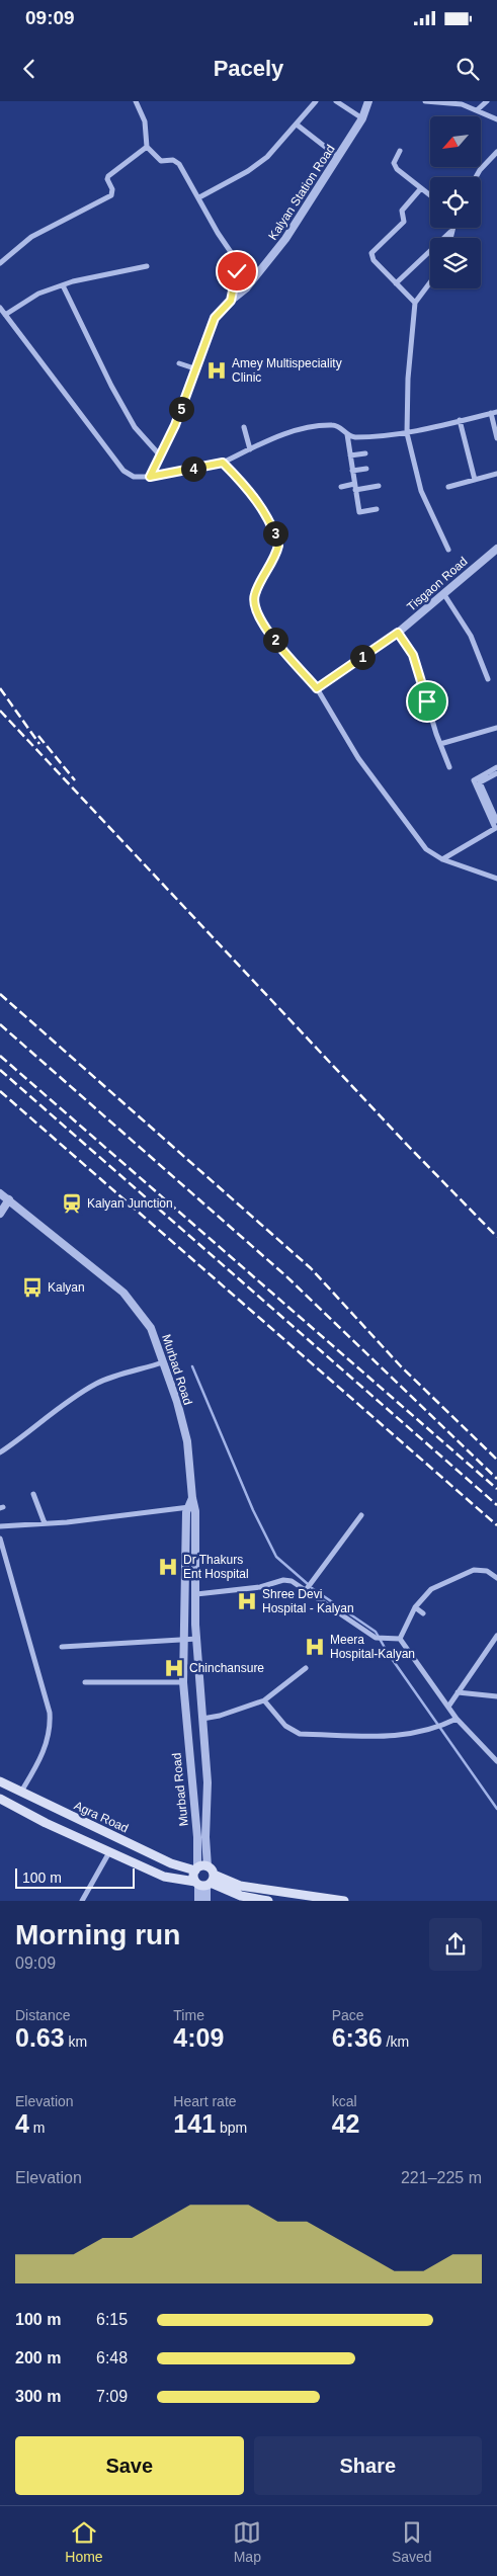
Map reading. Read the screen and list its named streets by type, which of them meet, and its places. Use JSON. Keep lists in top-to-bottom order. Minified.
{"streets":{"main road":["Agra Road"],"street":["Kalyan Station Road","Tisgaon Road","Murbad Road"]},"crossings":[["Murbad Road","Agra Road"]],"places":{"hospital":["Amey Multispeciality Clinic","Dr Thakurs Ent Hospital","Shree Devi Hospital - Kalyan","Meera Hospital-Kalyan","Chinchansure"],"station":["Kalyan Junction"],"bus stop":["Kalyan"]},"scale_bar":"100 m","north":"bottom left","page":{"status":"09:09","header":"Pacely","pins":["5","4","3","2","1"],"scale":"100 m","heading":["Morning run","09:09"],"stats":[["Distance","0.63 km"],["Time","4:09"],["Pace","6:36 /km"],["Elevation","4 m"],["Heart rate","141 bpm"],["kcal","42"]],"chart":["Elevation","221–225 m"],"list":[{"name":"100 m","note":"6:15"},{"name":"200 m","note":"6:48"},{"name":"300 m","note":"7:09"}],"buttons":["Save","Share"],"tabs":["Home","Map","Saved"]}}
